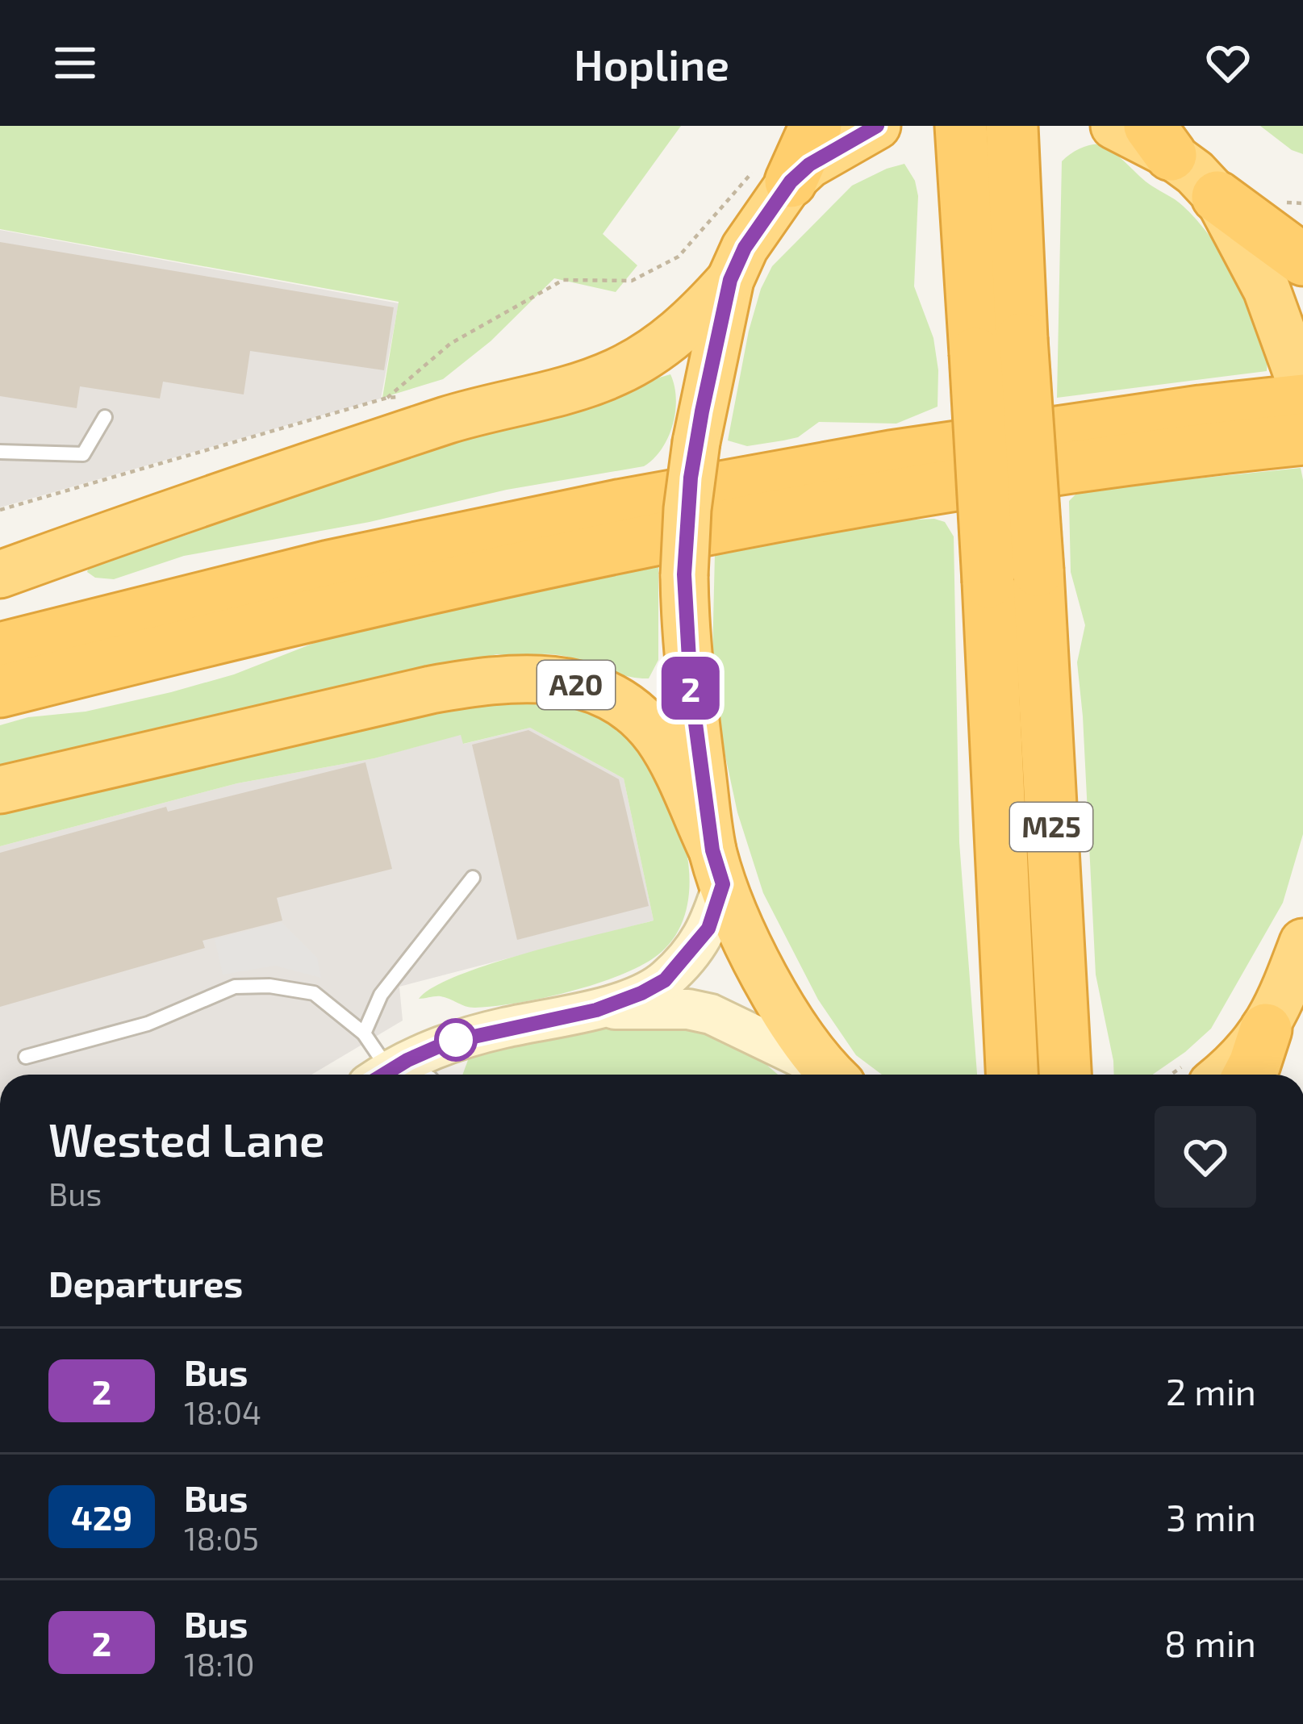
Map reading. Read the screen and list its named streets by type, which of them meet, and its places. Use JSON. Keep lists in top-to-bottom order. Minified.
{"streets":{"highway":["A20","M25"]},"lines":["bus line 2"],"page":{"header":"Hopline","on_map":"2","heading":[["Wested Lane","Bus"],"Departures"],"list":[{"mark":"2","name":"Bus","note":"18:04","value":"2 min"},{"mark":"429","name":"Bus","note":"18:05","value":"3 min"},{"mark":"2","name":"Bus","note":"18:10","value":"8 min"}]}}
